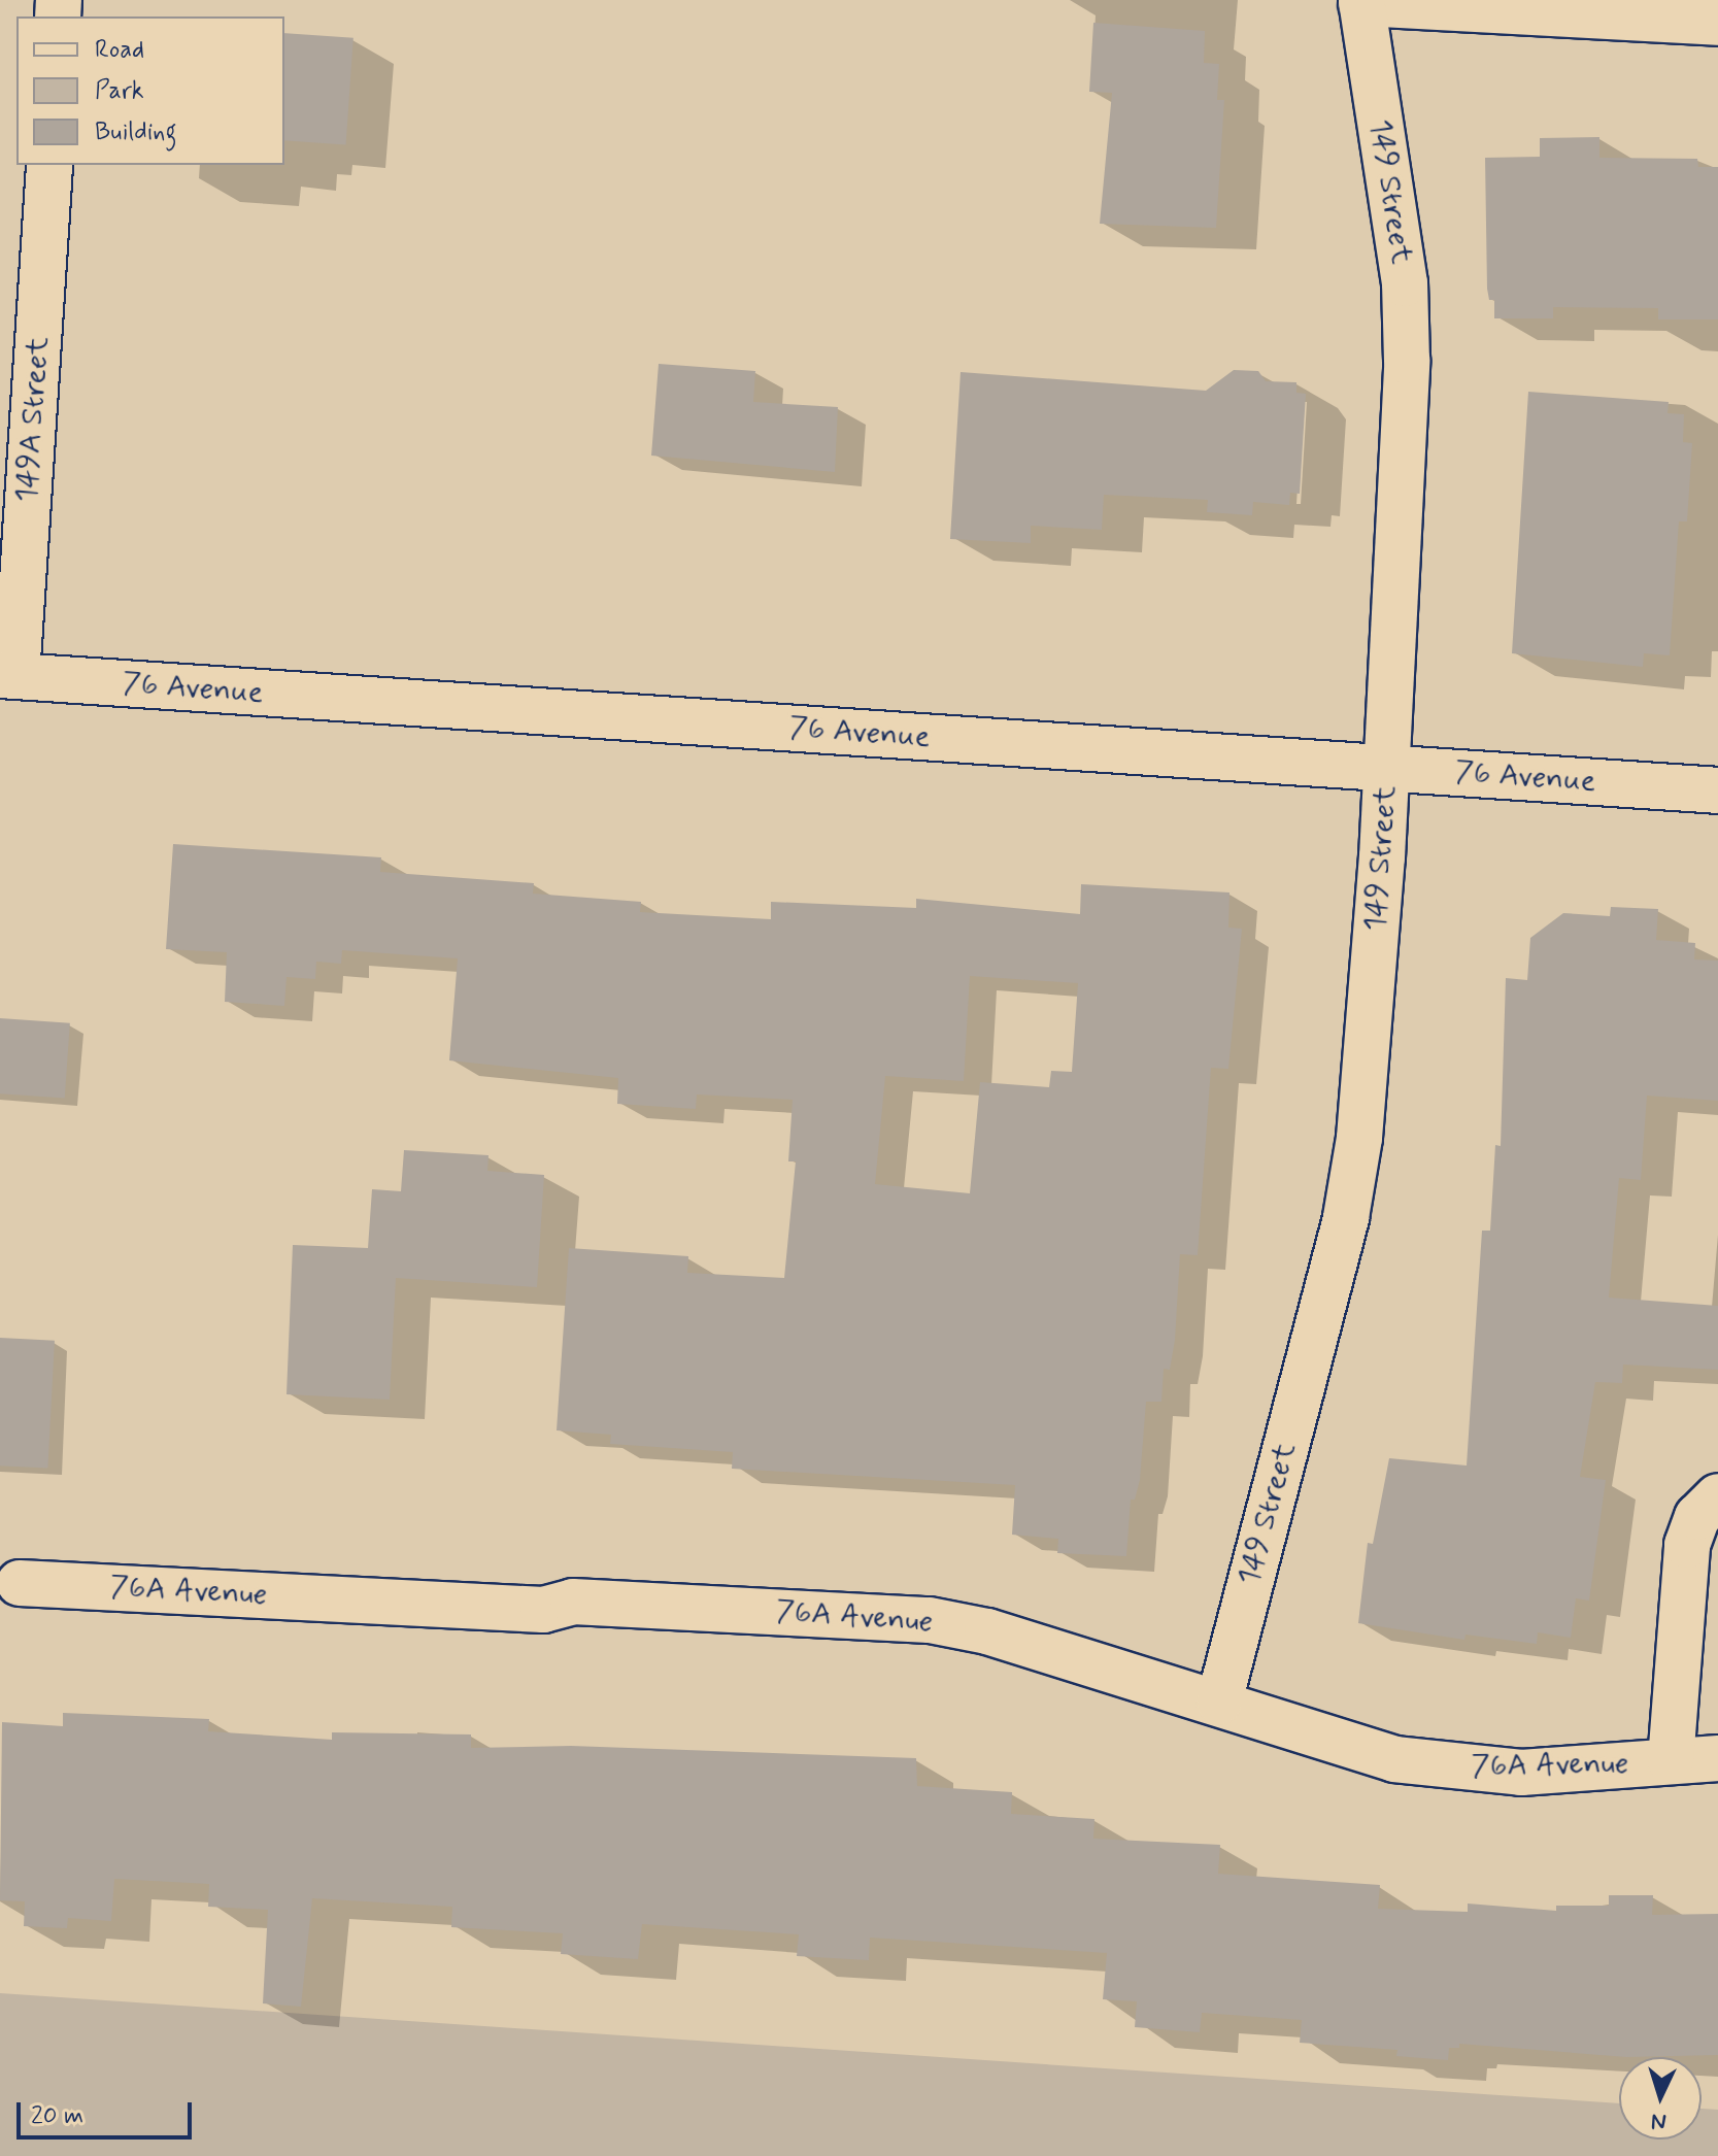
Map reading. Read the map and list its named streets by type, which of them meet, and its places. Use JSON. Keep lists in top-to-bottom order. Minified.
{"streets":{"street":["149 Street","149A Street","76 Avenue","76A Avenue"]},"crossings":[["149 Street","76 Avenue"],["149 Street","76A Avenue"],["149A Street","76 Avenue"]],"legend":["Road","Park","Building"],"scale_bar":"20 m","north":"bottom"}
